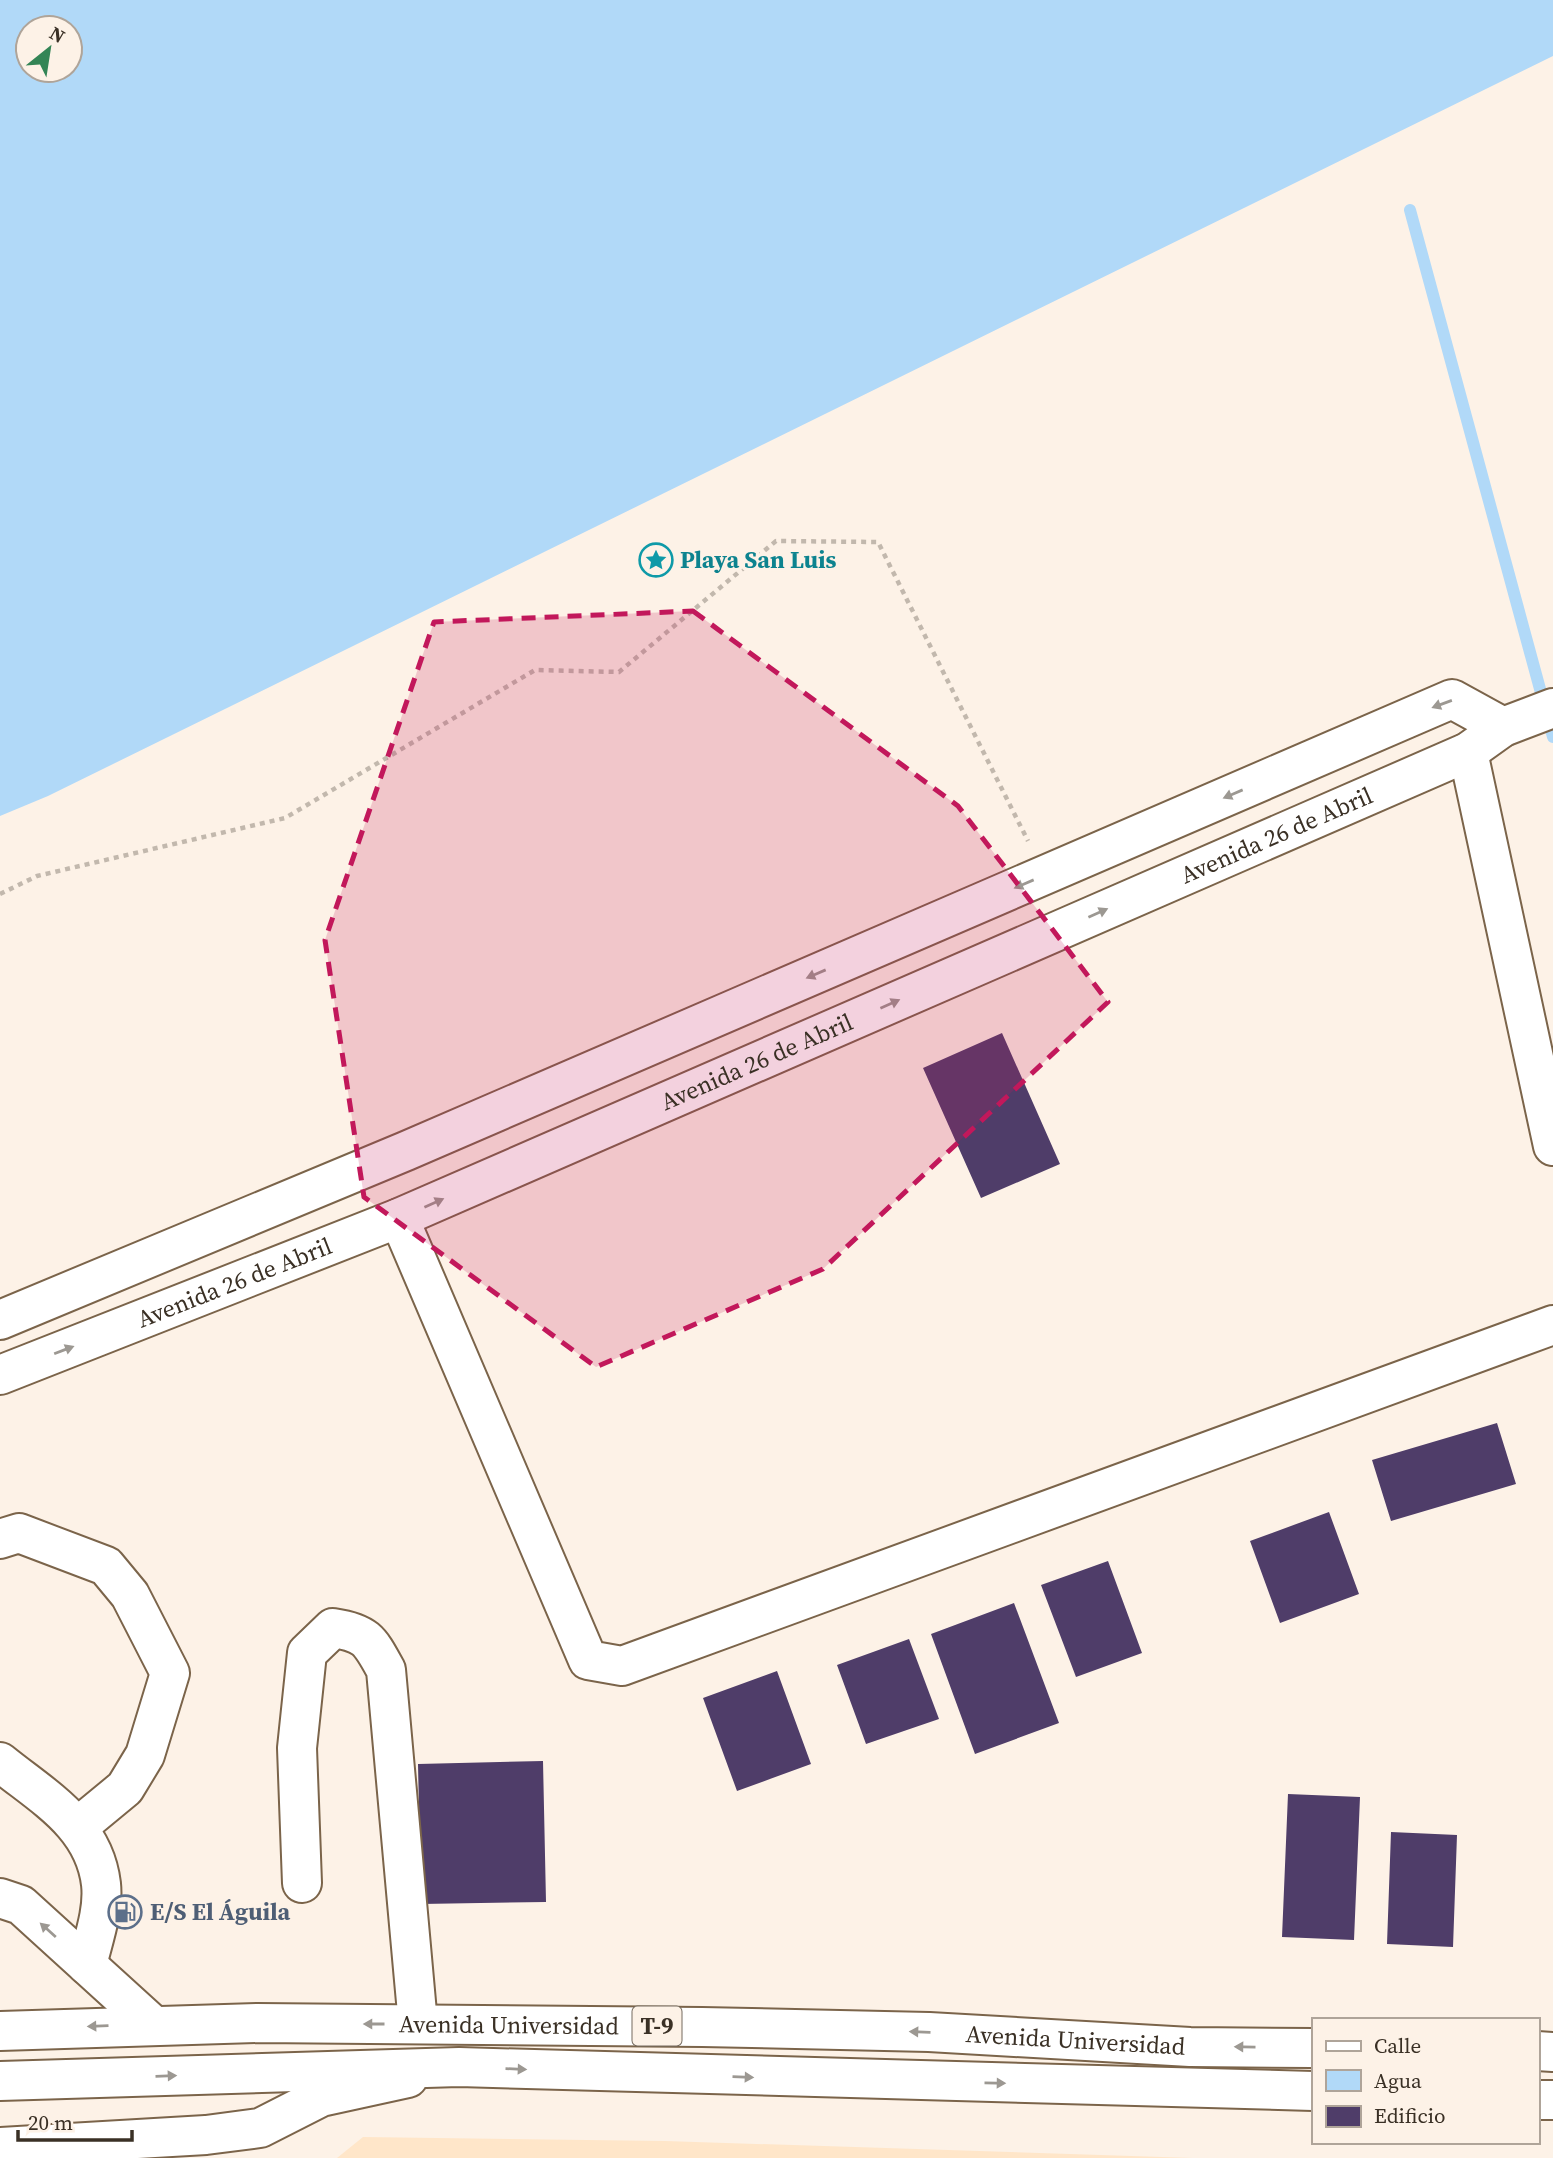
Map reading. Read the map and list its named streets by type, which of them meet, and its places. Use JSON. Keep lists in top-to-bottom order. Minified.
{"streets":{"street":["Avenida 26 de Abril","Avenida Universidad","T-9"]},"places":{"place":["Playa San Luis"],"fuel station":["E/S El Águila"]},"legend":["Calle","Agua","Edificio"],"scale_bar":"20 m","north":"top right"}
